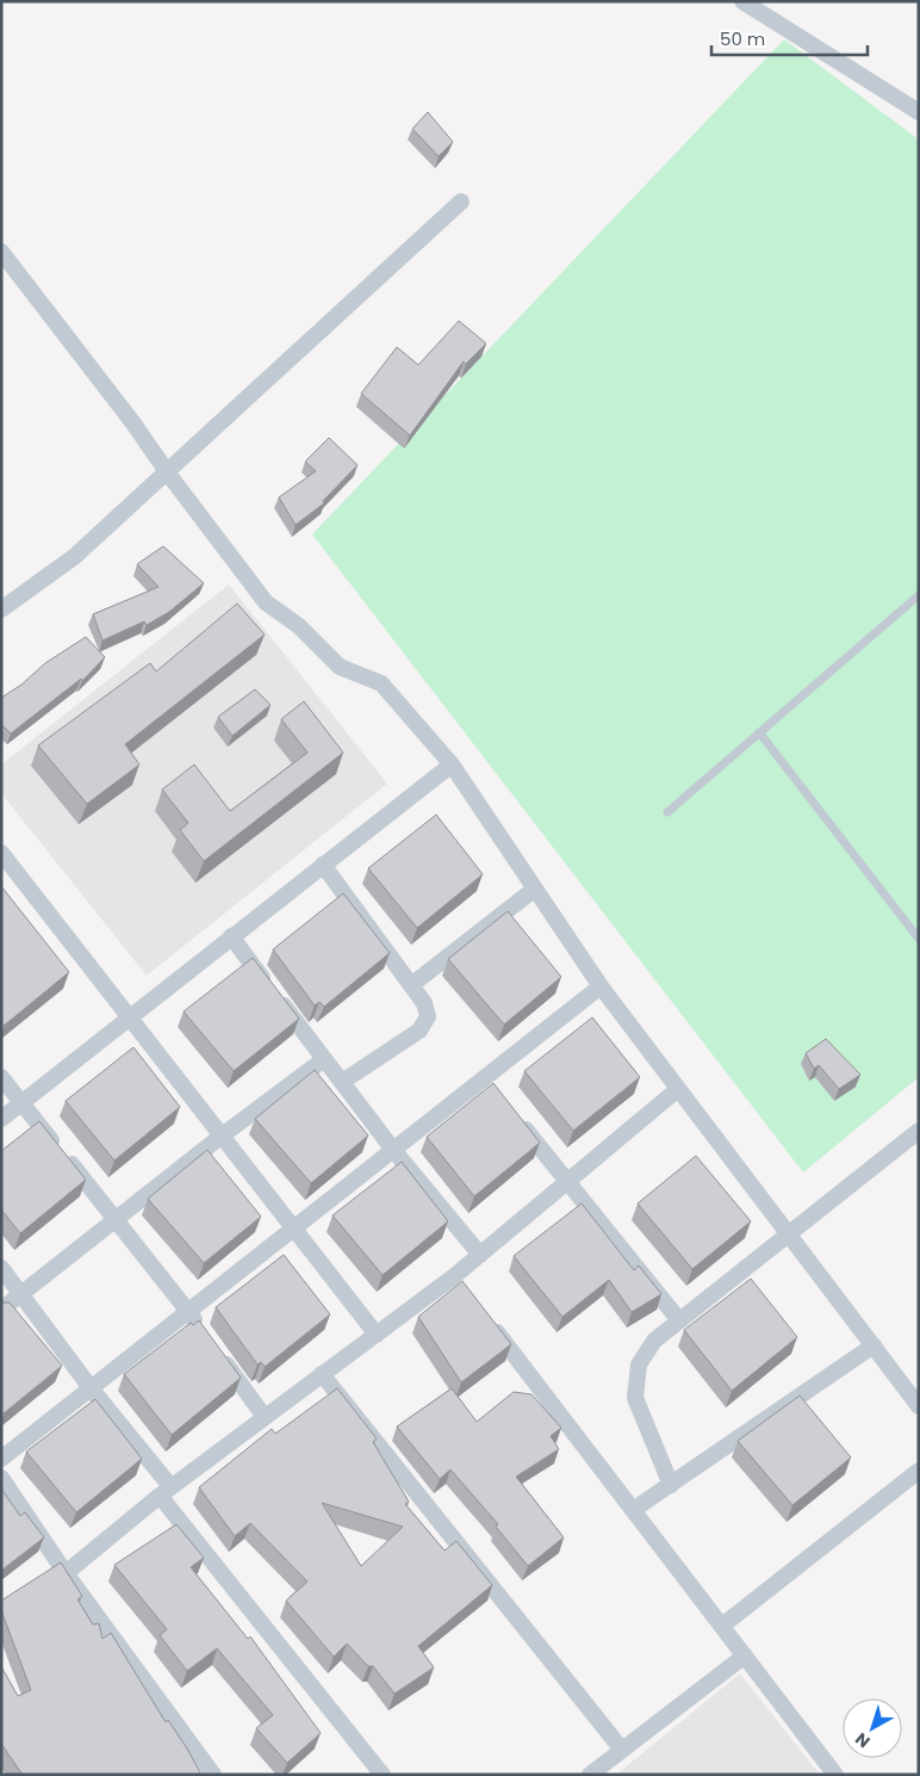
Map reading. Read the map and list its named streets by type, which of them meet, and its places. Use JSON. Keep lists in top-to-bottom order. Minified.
{"scale_bar":"50 m","north":"bottom left"}
